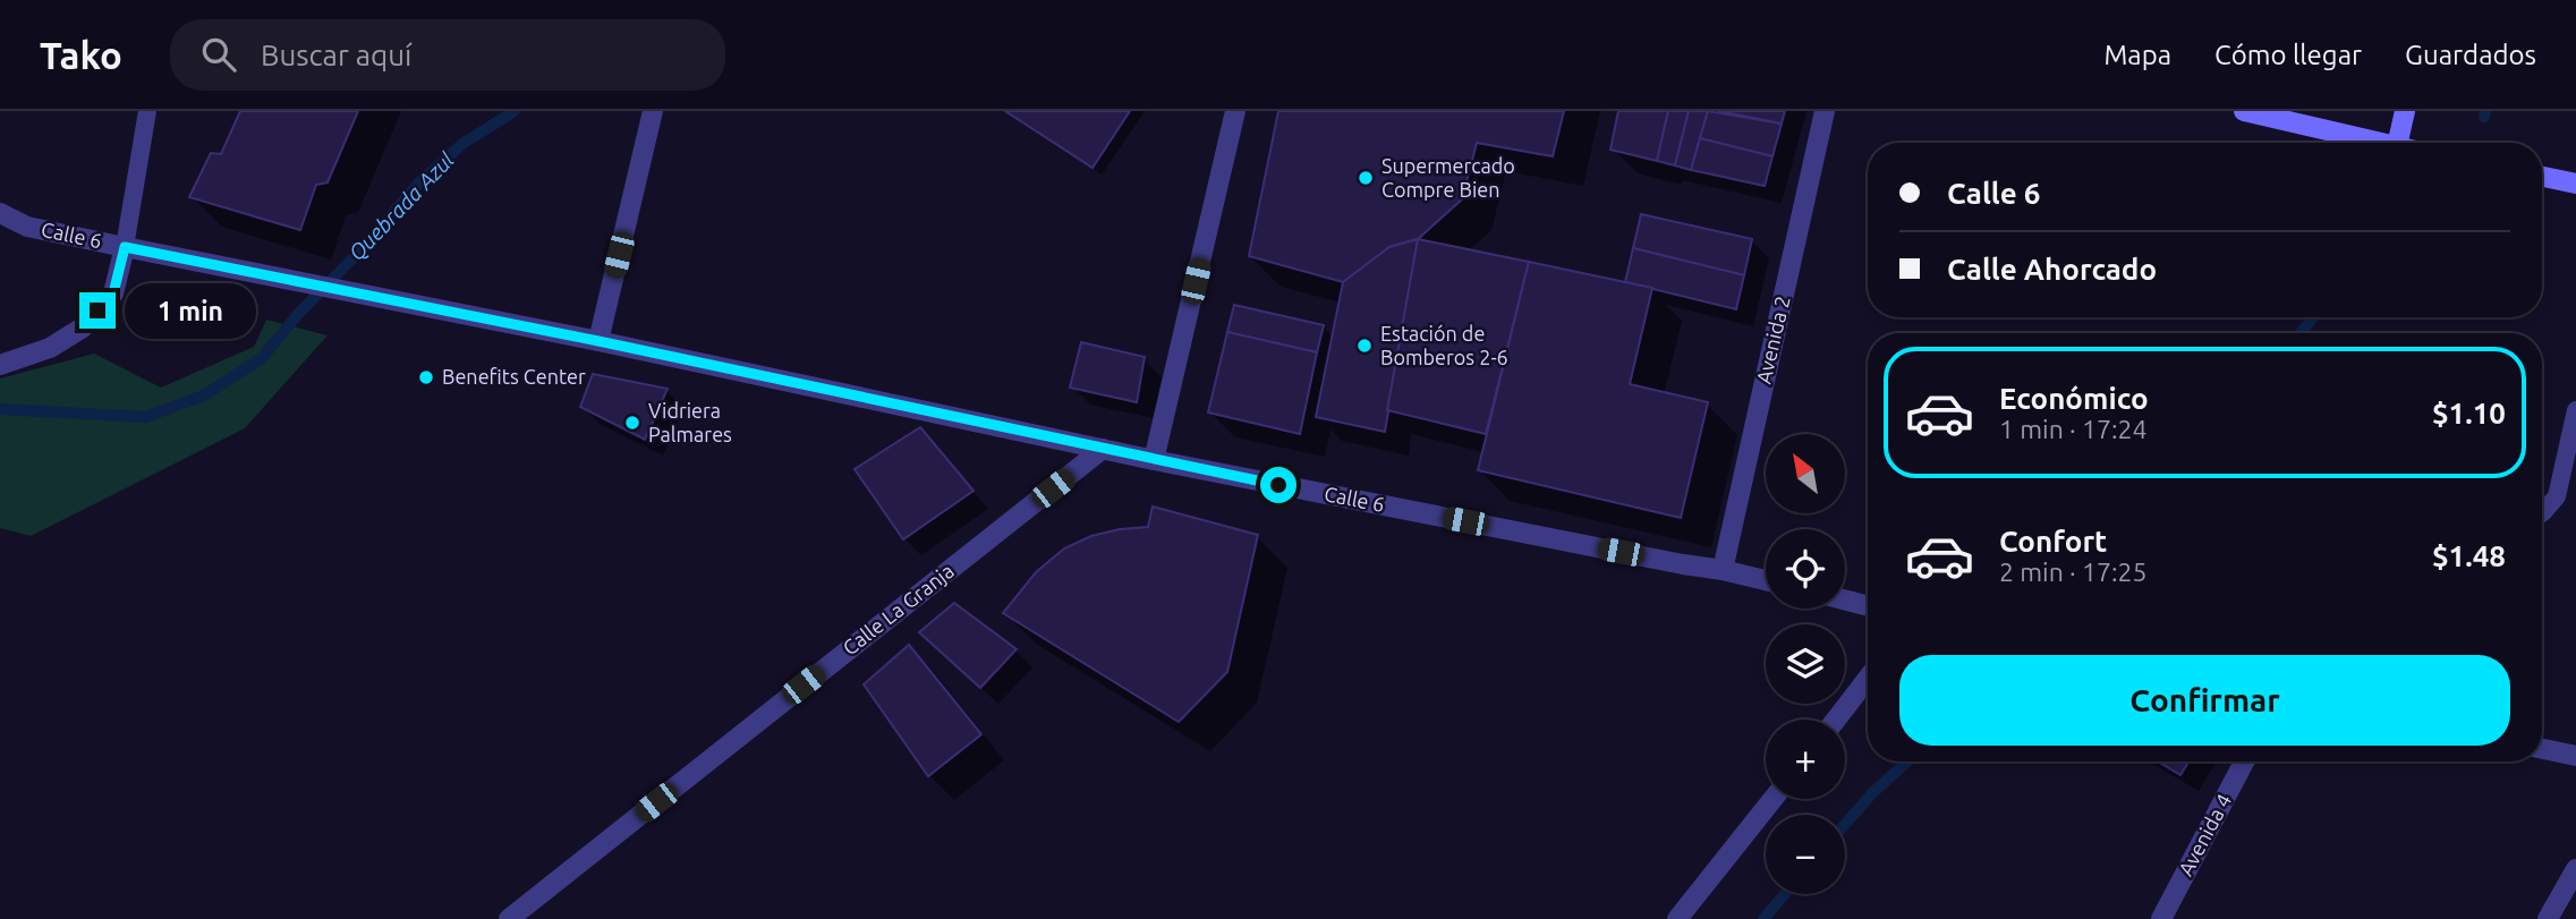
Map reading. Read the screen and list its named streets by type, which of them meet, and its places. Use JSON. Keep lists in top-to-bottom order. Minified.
{"streets":{"street":["Calle 6","Avenida 2","Calle La Granja","Avenida 4"]},"crossings":[["Calle 6","Avenida 2"],["Calle 6","Calle La Granja"]],"water":["Quebrada Azul"],"places":["Supermercado Compre Bien","Estación de Bomberos 2-6","Benefits Center","Vidriera Palmares"],"north":"top left","page":{"header":"Tako","search":"Buscar aquí","nav":["Mapa","Cómo llegar","Guardados"],"banner":["Calle 6","Calle Ahorcado"],"bubble":"1 min","list":[{"name":"Económico","note":"1 min · 17:24","value":"$1.10"},{"name":"Confort","note":"2 min · 17:25","value":"$1.48"}],"map_buttons":["+","−"],"buttons":"Confirmar"}}
